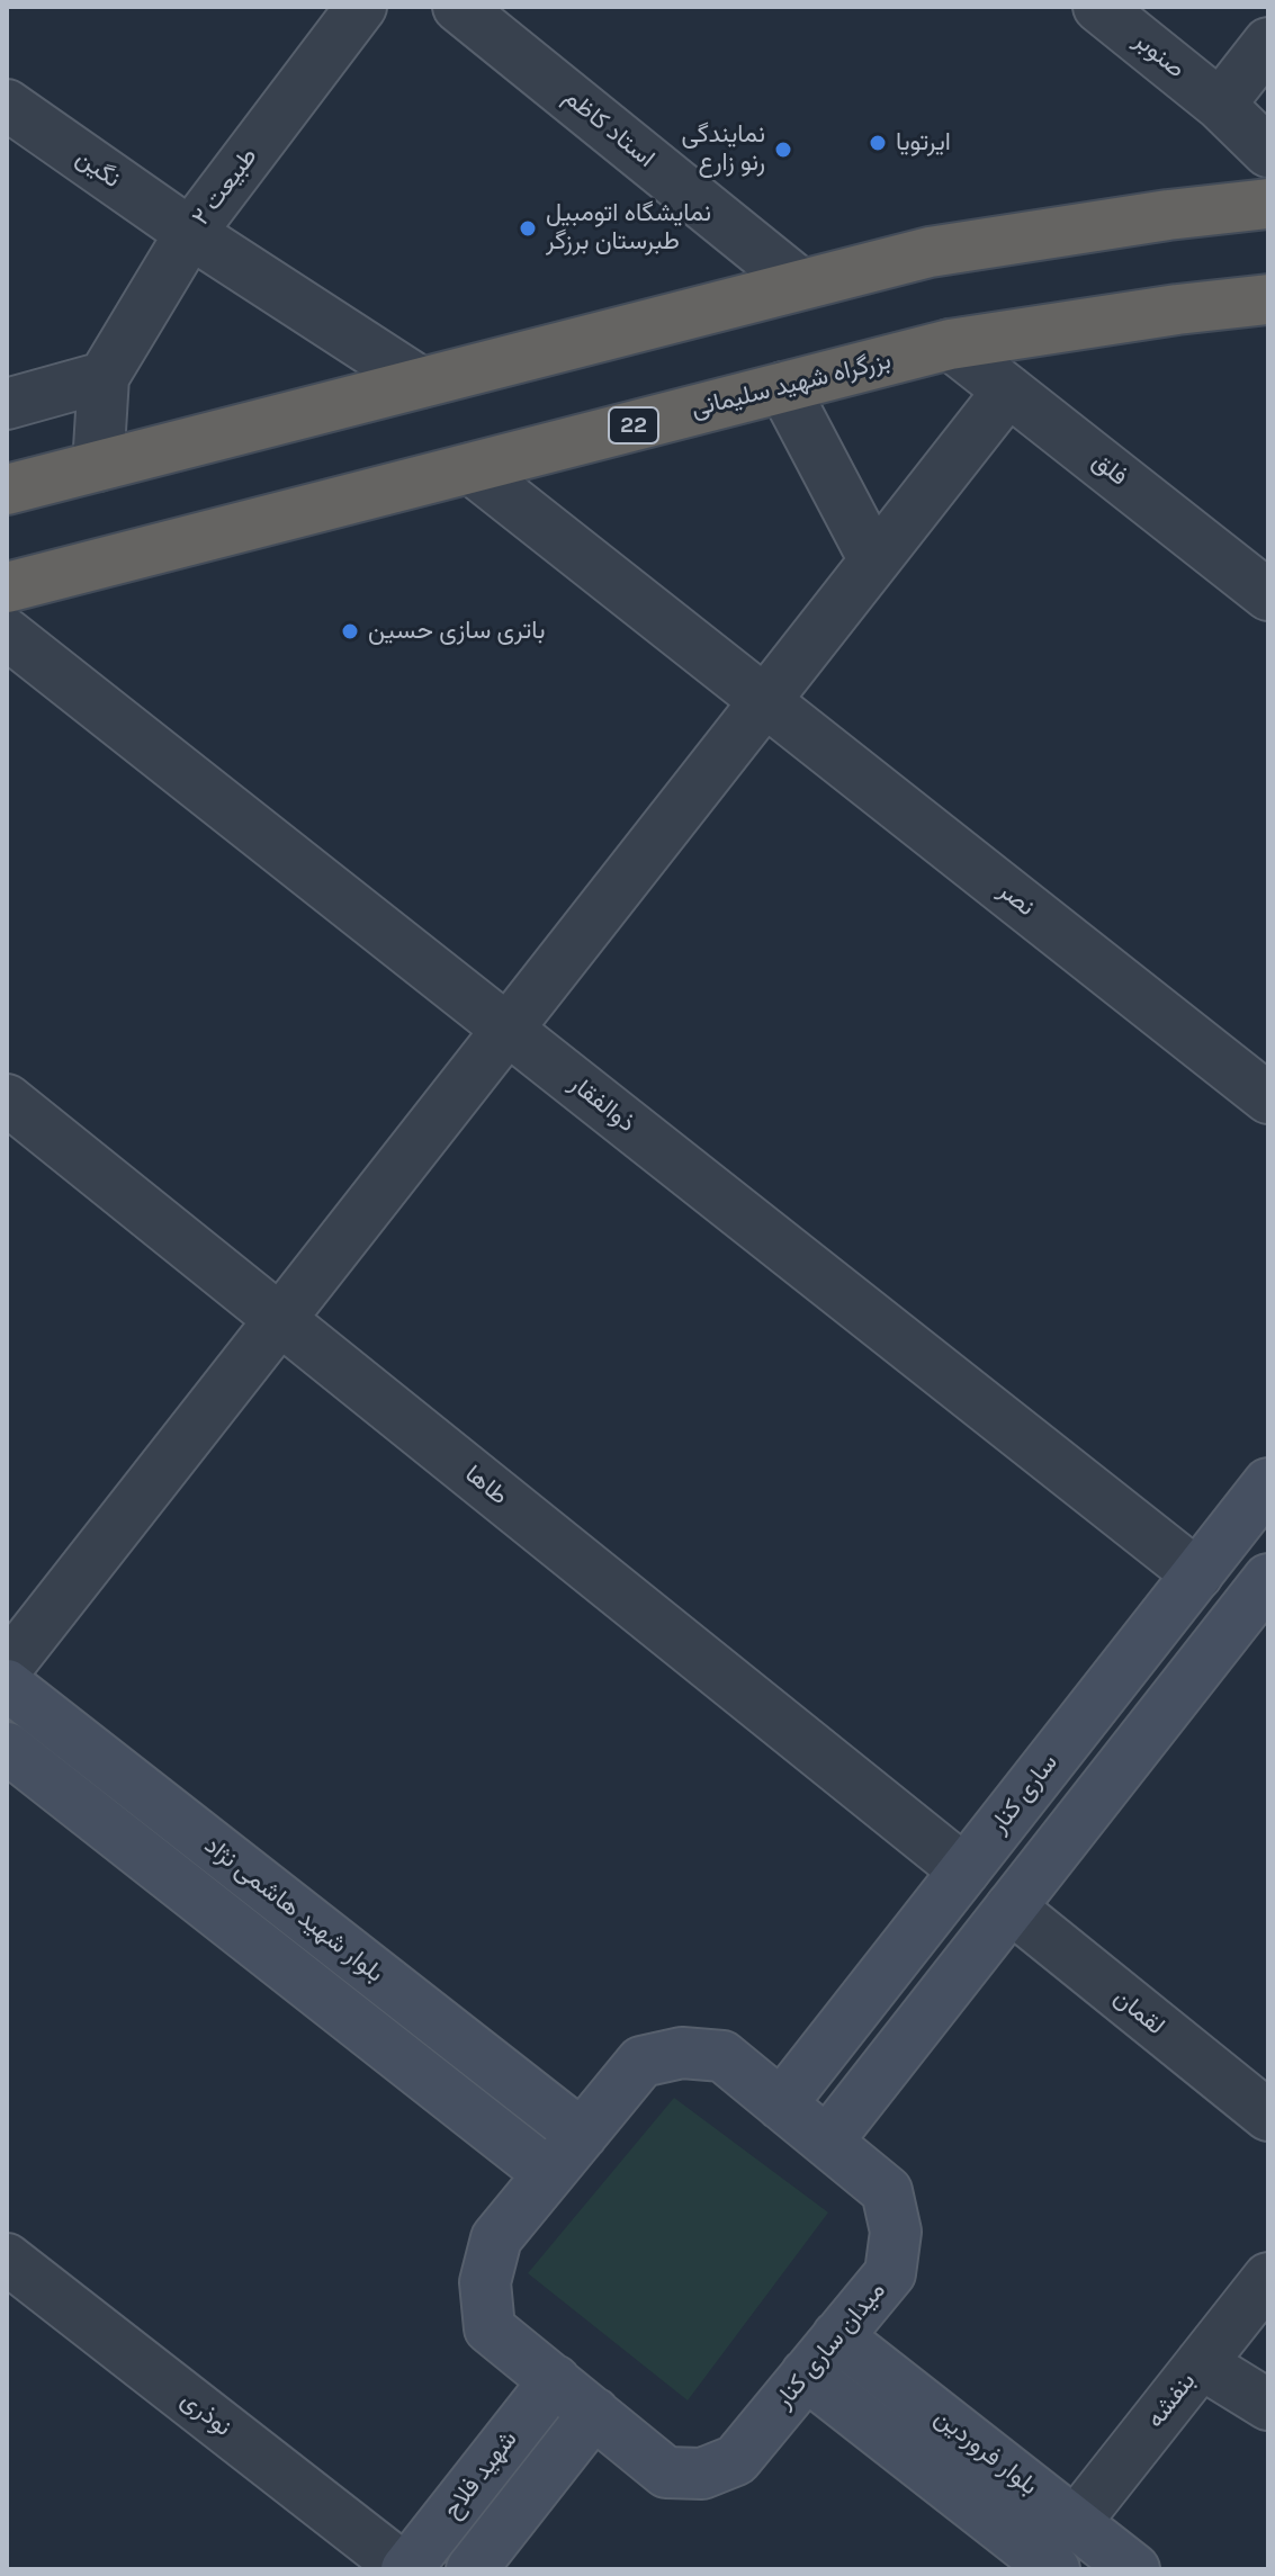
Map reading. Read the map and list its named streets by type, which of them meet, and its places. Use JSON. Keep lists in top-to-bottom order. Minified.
{"streets":{"highway":["بزرگراه شهید سلیمانی","22"],"main road":["ساری کنار","بلوار شهید هاشمی نژاد","میدان ساری کنار","بلوار فروردین","شهید فلاح"],"street":["صنوبر","استاد کاظم","نگین","طبیعت ۲","فلق","نصر","ذوالفقار","طاها","لقمان","بنفشه","نوذری"]},"crossings":[["نگین","طبیعت ۲"],["بزرگراه شهید سلیمانی","فلق"],["بزرگراه شهید سلیمانی","نصر"],["ذوالفقار","ساری کنار"],["طاها","ساری کنار"],["ساری کنار","میدان ساری کنار"],["بلوار شهید هاشمی نژاد","میدان ساری کنار"],["میدان ساری کنار","بلوار فروردین"],["میدان ساری کنار","شهید فلاح"],["بنفشه","بلوار فروردین"],["نوذری","شهید فلاح"]],"places":["ایرتویا","نمایندگی رنو زارع","نمایشگاه اتومبیل طبرستان برزگر","باتری سازی حسین"]}
